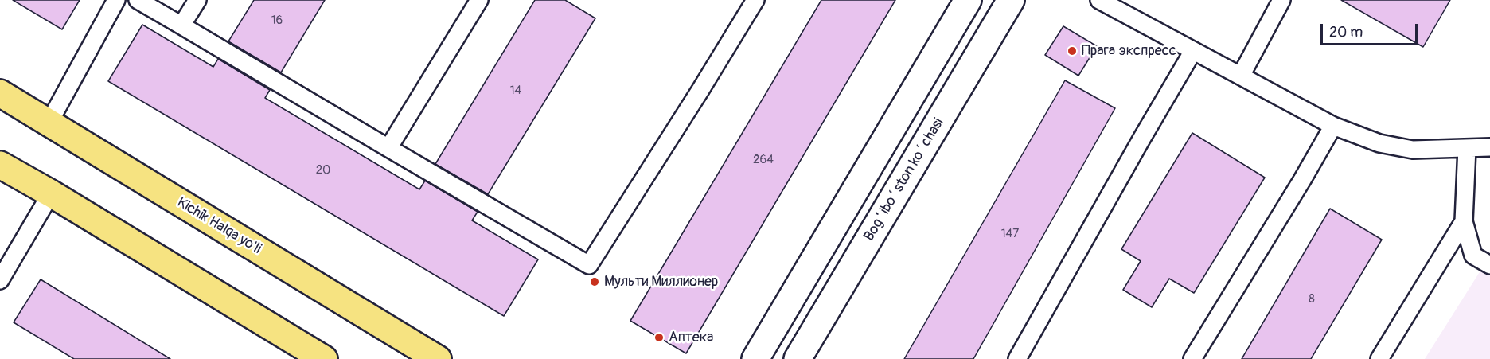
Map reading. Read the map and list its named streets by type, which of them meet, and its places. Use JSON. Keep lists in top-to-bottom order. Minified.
{"streets":{"highway":["Kichik Halqa yo'li"],"street":["Bogʻiboʻston koʻchasi"]},"places":["Прага экспресс","Мульти Миллионер","Аптека"],"house_numbers":["16","14","264","20","147","8"],"scale_bar":"20 m"}
